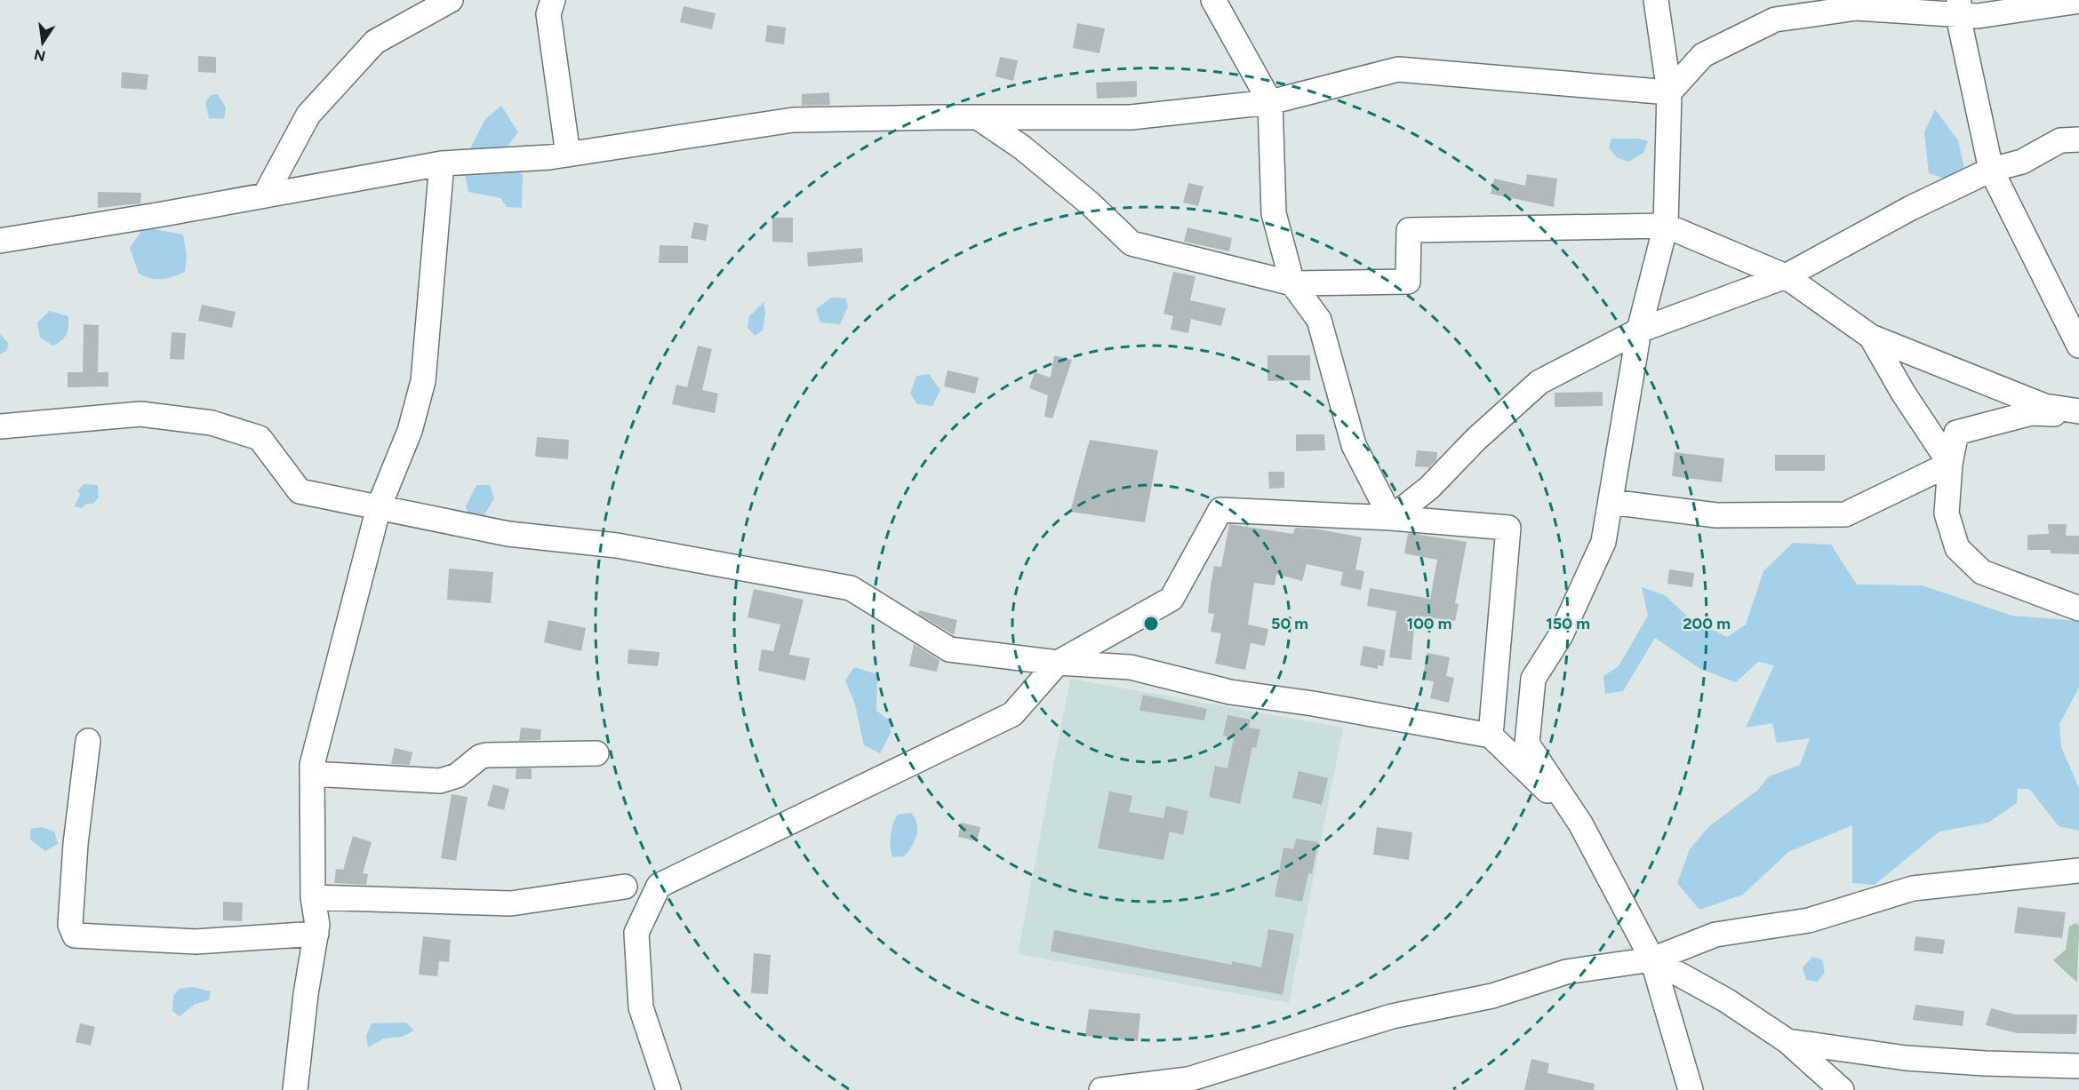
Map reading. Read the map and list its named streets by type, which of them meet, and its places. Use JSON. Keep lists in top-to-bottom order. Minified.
{"north":"bottom","rings":["50 m","100 m","150 m","200 m"]}
